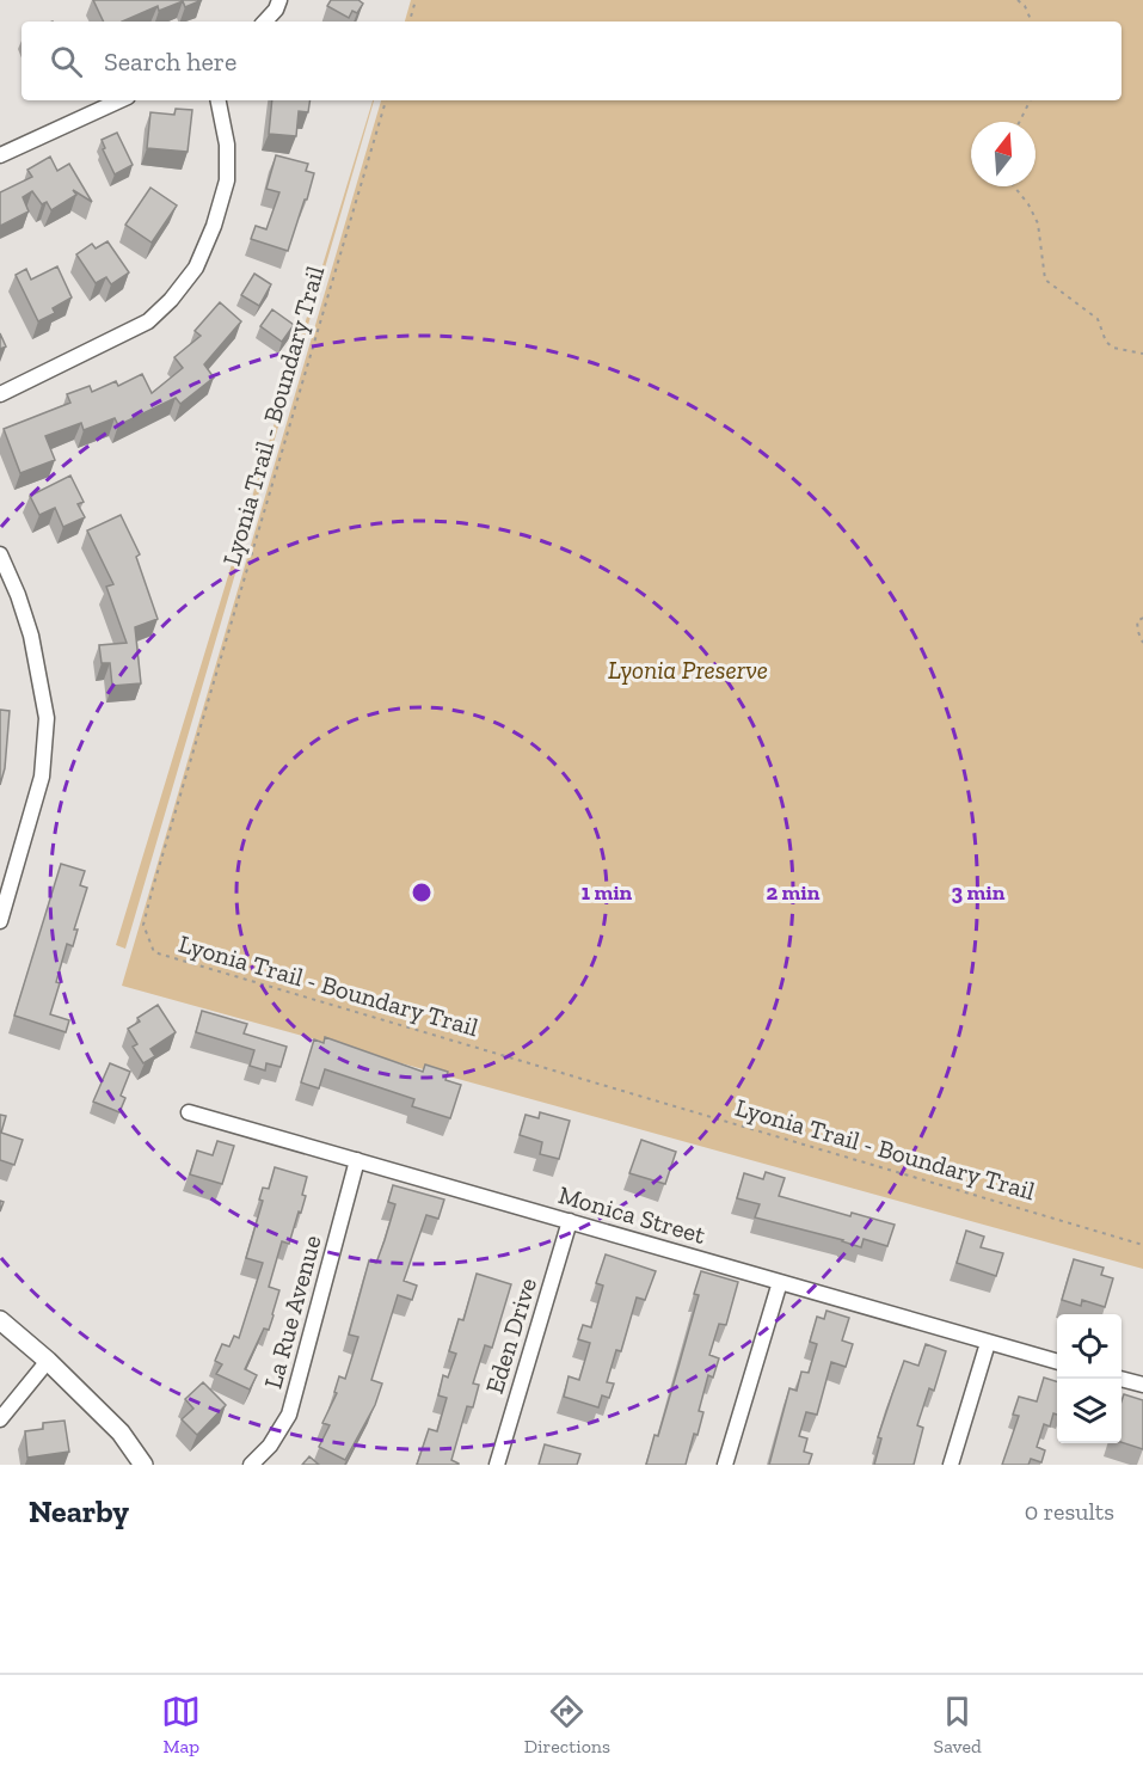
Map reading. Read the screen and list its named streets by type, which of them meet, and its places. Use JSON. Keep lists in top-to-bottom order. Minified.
{"streets":{"street":["Monica Street","La Rue Avenue","Eden Drive"],"path":["Lyonia Trail - Boundary Trail"]},"crossings":[["Monica Street","La Rue Avenue"],["Monica Street","Eden Drive"]],"parks":["Lyonia Preserve"],"north":"top","page":{"search":"Search here","heading":["Nearby","0 results"],"nav":["Map","Directions","Saved"]},"rings":["1 min","2 min","3 min"]}
